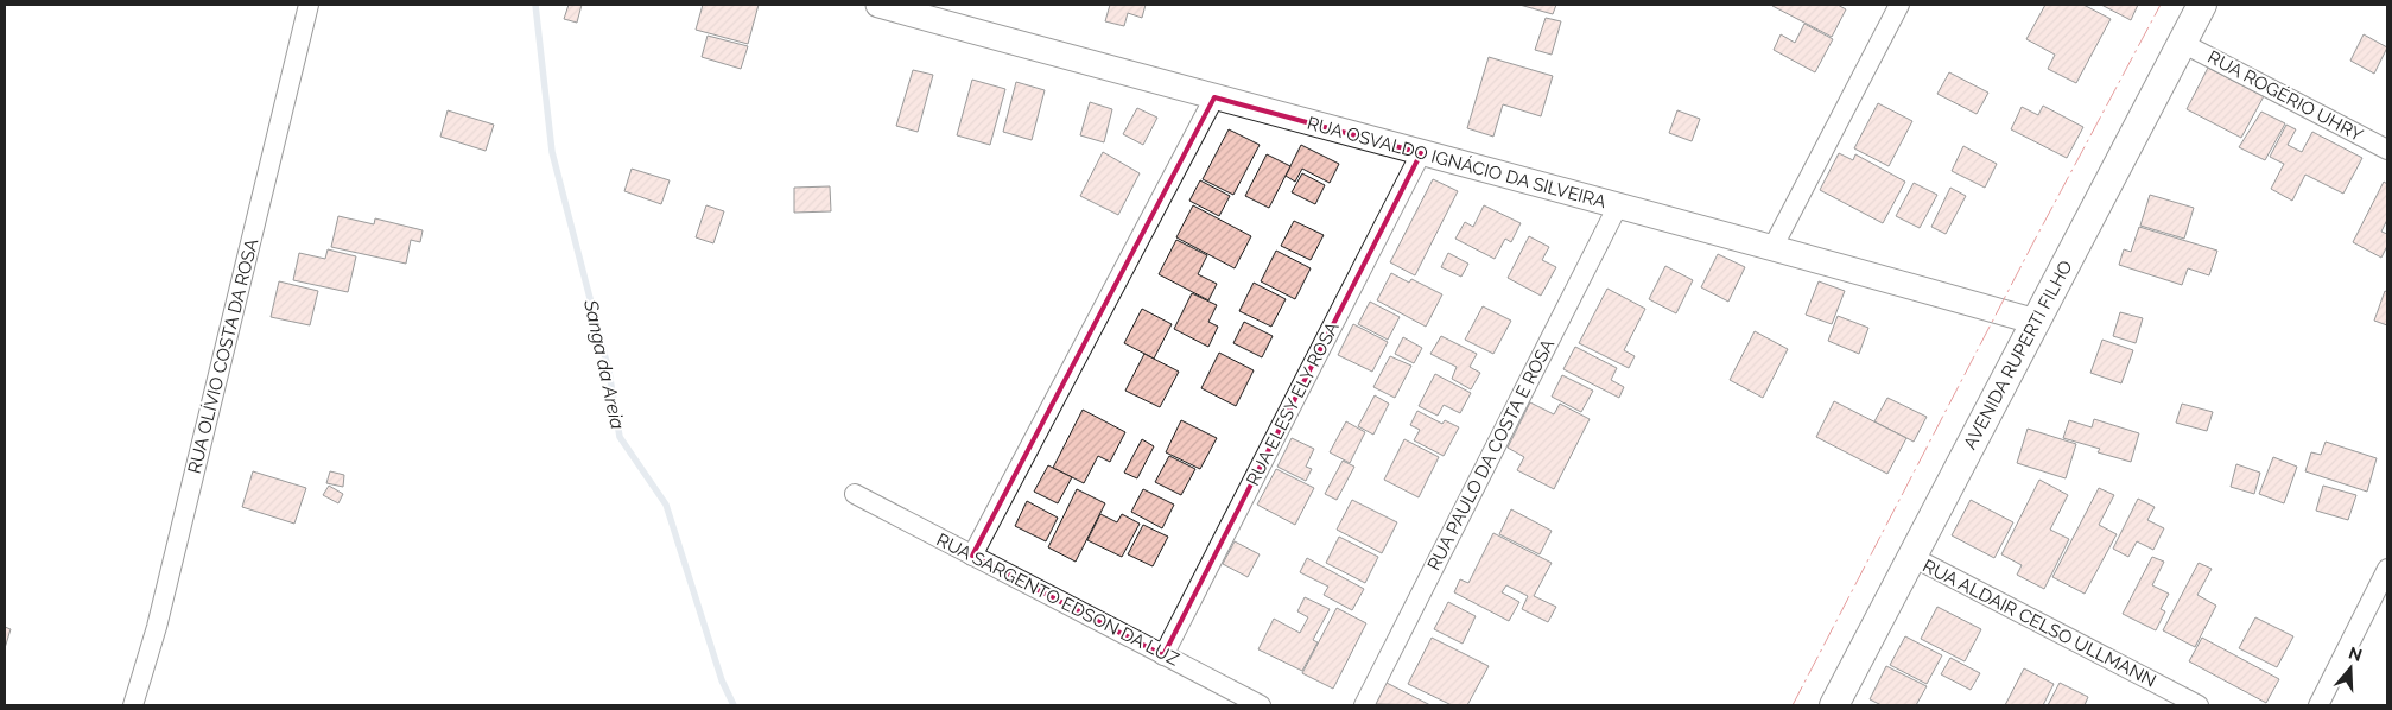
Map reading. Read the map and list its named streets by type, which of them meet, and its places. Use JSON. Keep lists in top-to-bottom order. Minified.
{"streets":{"main road":["AVENIDA RUPERTI FILHO"],"street":["RUA ROGÉRIO UHRY","RUA OSVALDO IGNÁCIO DA SILVEIRA","RUA OLÍVIO COSTA DA ROSA","RUA ELESY ELY ROSA","RUA PAULO DA COSTA E ROSA","RUA SARGENTO EDSON DA LUZ","RUA ALDAIR CELSO ULLMANN"]},"crossings":[["RUA ROGÉRIO UHRY","AVENIDA RUPERTI FILHO"],["RUA OSVALDO IGNÁCIO DA SILVEIRA","AVENIDA RUPERTI FILHO"],["RUA OSVALDO IGNÁCIO DA SILVEIRA","RUA ELESY ELY ROSA"],["RUA OSVALDO IGNÁCIO DA SILVEIRA","RUA PAULO DA COSTA E ROSA"],["AVENIDA RUPERTI FILHO","RUA ALDAIR CELSO ULLMANN"],["RUA ELESY ELY ROSA","RUA SARGENTO EDSON DA LUZ"]],"water":["Sanga da Areia"],"north":"top"}
